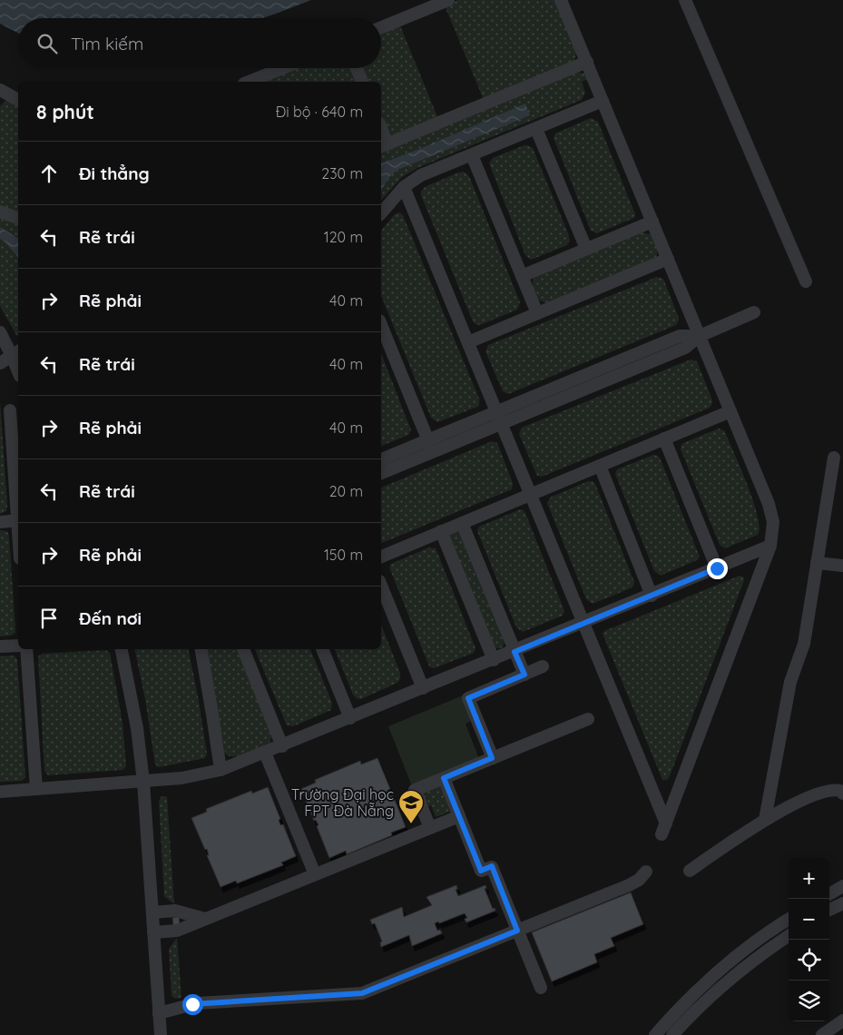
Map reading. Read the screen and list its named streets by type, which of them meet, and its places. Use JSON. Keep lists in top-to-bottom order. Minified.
{"places":{"school or university":["Trường Đại học FPT Đà Nẵng"]},"page":{"search":"Tìm kiếm","heading":["8 phút","Đi bộ · 640 m"],"list":[["Đi thẳng","230 m"],["Rẽ trái","120 m"],["Rẽ phải","40 m"],["Rẽ trái","40 m"],["Rẽ phải","40 m"],["Rẽ trái","20 m"],["Rẽ phải","150 m"],"Đến nơi"],"map_buttons":["+","−"]}}
